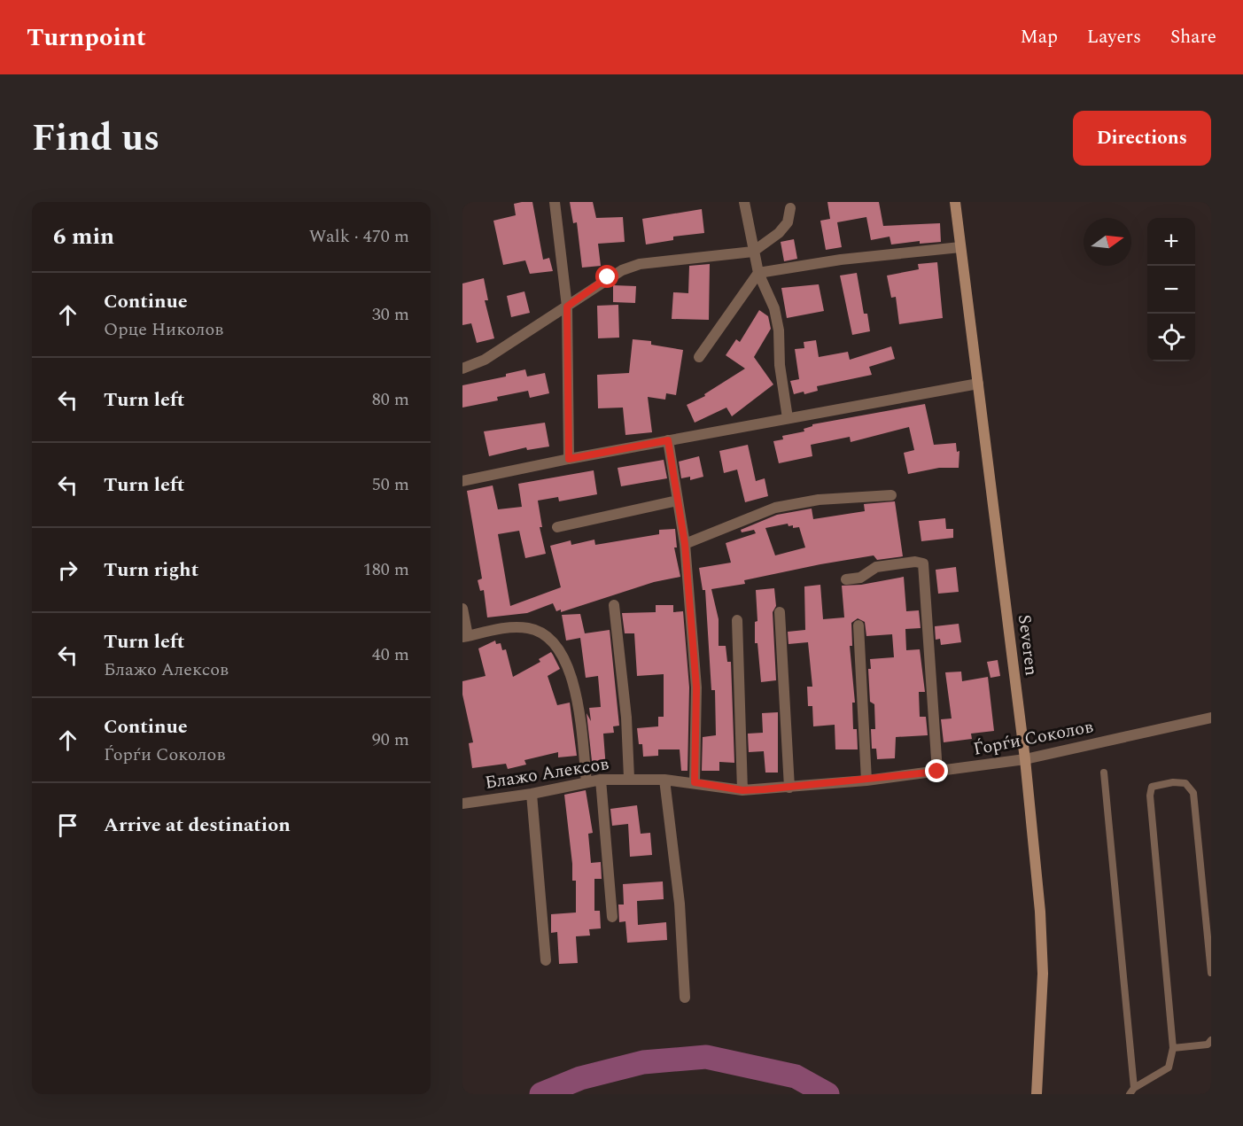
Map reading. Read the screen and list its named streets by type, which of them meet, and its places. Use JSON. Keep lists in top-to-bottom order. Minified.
{"streets":{"main road":["Severen"],"street":["Ѓорѓи Соколов","Блажо Алексов"]},"crossings":[["Severen","Ѓорѓи Соколов"],["Ѓорѓи Соколов","Блажо Алексов"]],"north":"right","page":{"header":"Turnpoint","nav":["Map","Layers","Share"],"title":"Find us","buttons":"Directions","heading":["6 min","Walk · 470 m"],"map_buttons":["+","−"],"list":[["Continue","Орце Николов","30 m"],["Turn left","80 m"],["Turn left","50 m"],["Turn right","180 m"],["Turn left","Блажо Алексов","40 m"],["Continue","Ѓорѓи Соколов","90 m"],"Arrive at destination"]}}
